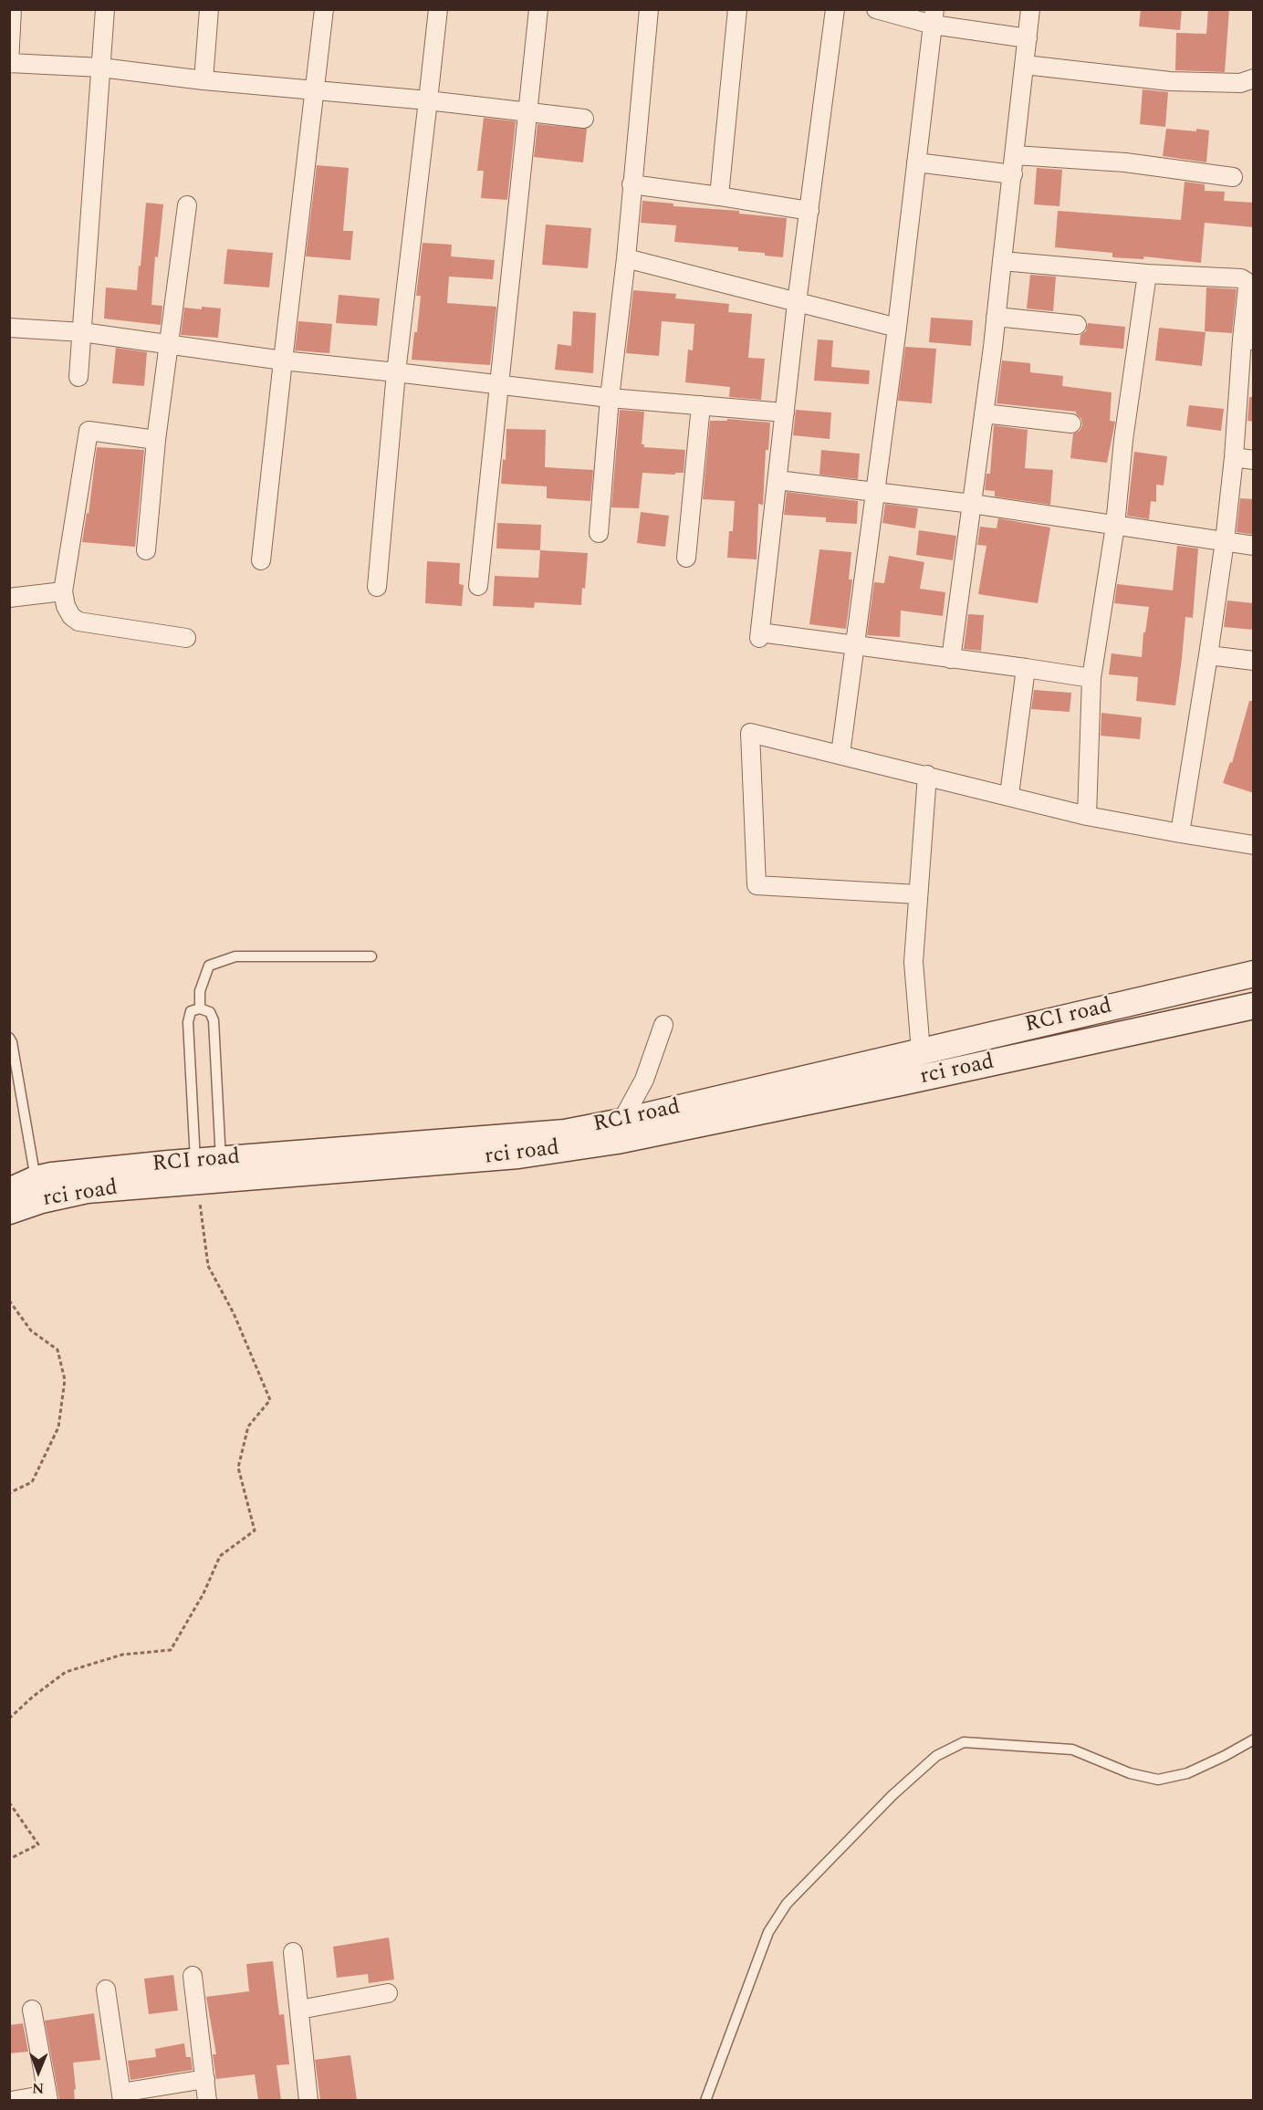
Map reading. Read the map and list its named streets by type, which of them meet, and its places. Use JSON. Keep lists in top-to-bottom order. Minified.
{"streets":{"main road":["RCI road","rci road"]},"crossings":[["RCI road","rci road"]],"north":"bottom"}
